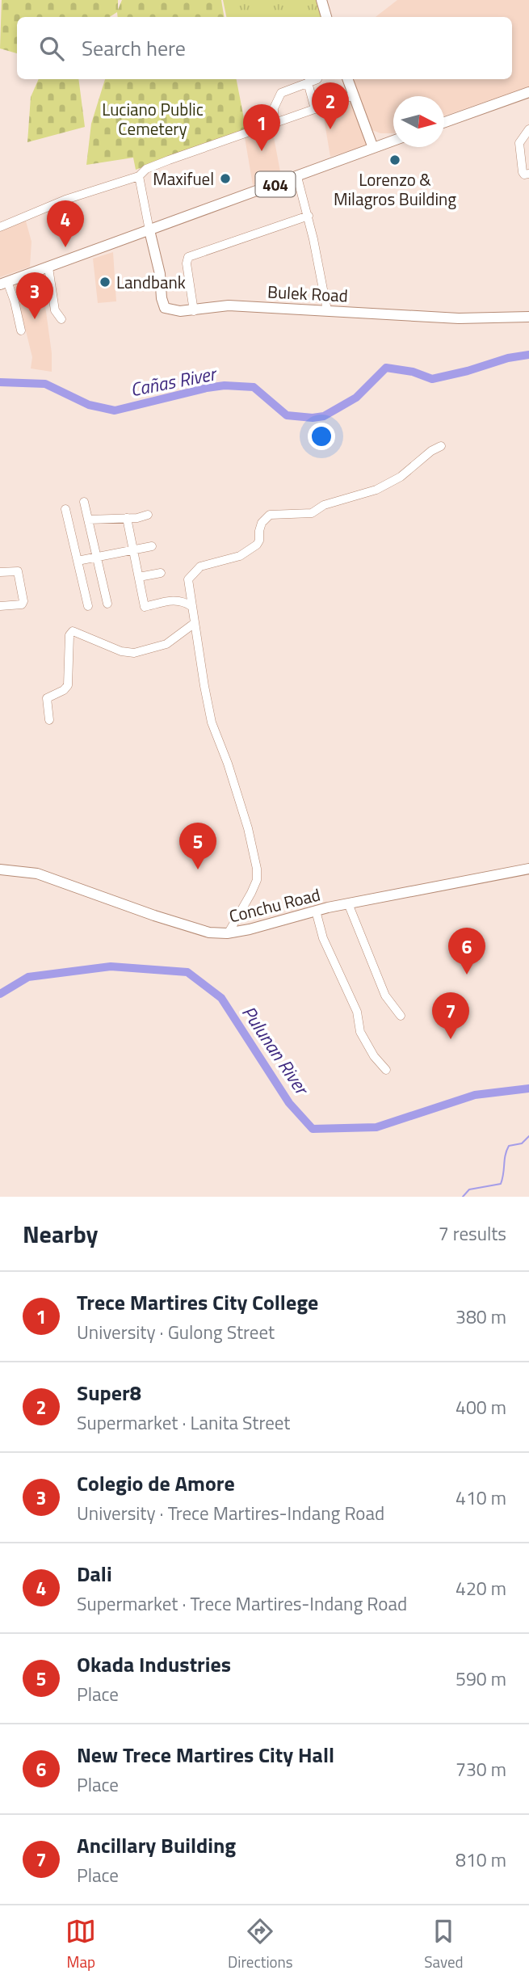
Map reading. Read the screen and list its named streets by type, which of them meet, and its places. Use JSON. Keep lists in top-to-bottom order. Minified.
{"streets":{"main road":["404","Bulek Road","Conchu Road"]},"crossings":[["404","Bulek Road"]],"water":["Cañas River","Pulunan River"],"parks":["Luciano Public Cemetery"],"places":["Lorenzo & Milagros Building","Maxifuel","Landbank"],"north":"right","page":{"search":"Search here","pins":["2","1","4","3","5","6","7"],"heading":["Nearby","7 results"],"list":[{"mark":"1","name":"Trece Martires City College","note":"University · Gulong Street","value":"380 m"},{"mark":"2","name":"Super8","note":"Supermarket · Lanita Street","value":"400 m"},{"mark":"3","name":"Colegio de Amore","note":"University · Trece Martires-Indang Road","value":"410 m"},{"mark":"4","name":"Dali","note":"Supermarket · Trece Martires-Indang Road","value":"420 m"},{"mark":"5","name":"Okada Industries","note":"Place","value":"590 m"},{"mark":"6","name":"New Trece Martires City Hall","note":"Place","value":"730 m"},{"mark":"7","name":"Ancillary Building","note":"Place","value":"810 m"}],"nav":["Map","Directions","Saved"]}}
